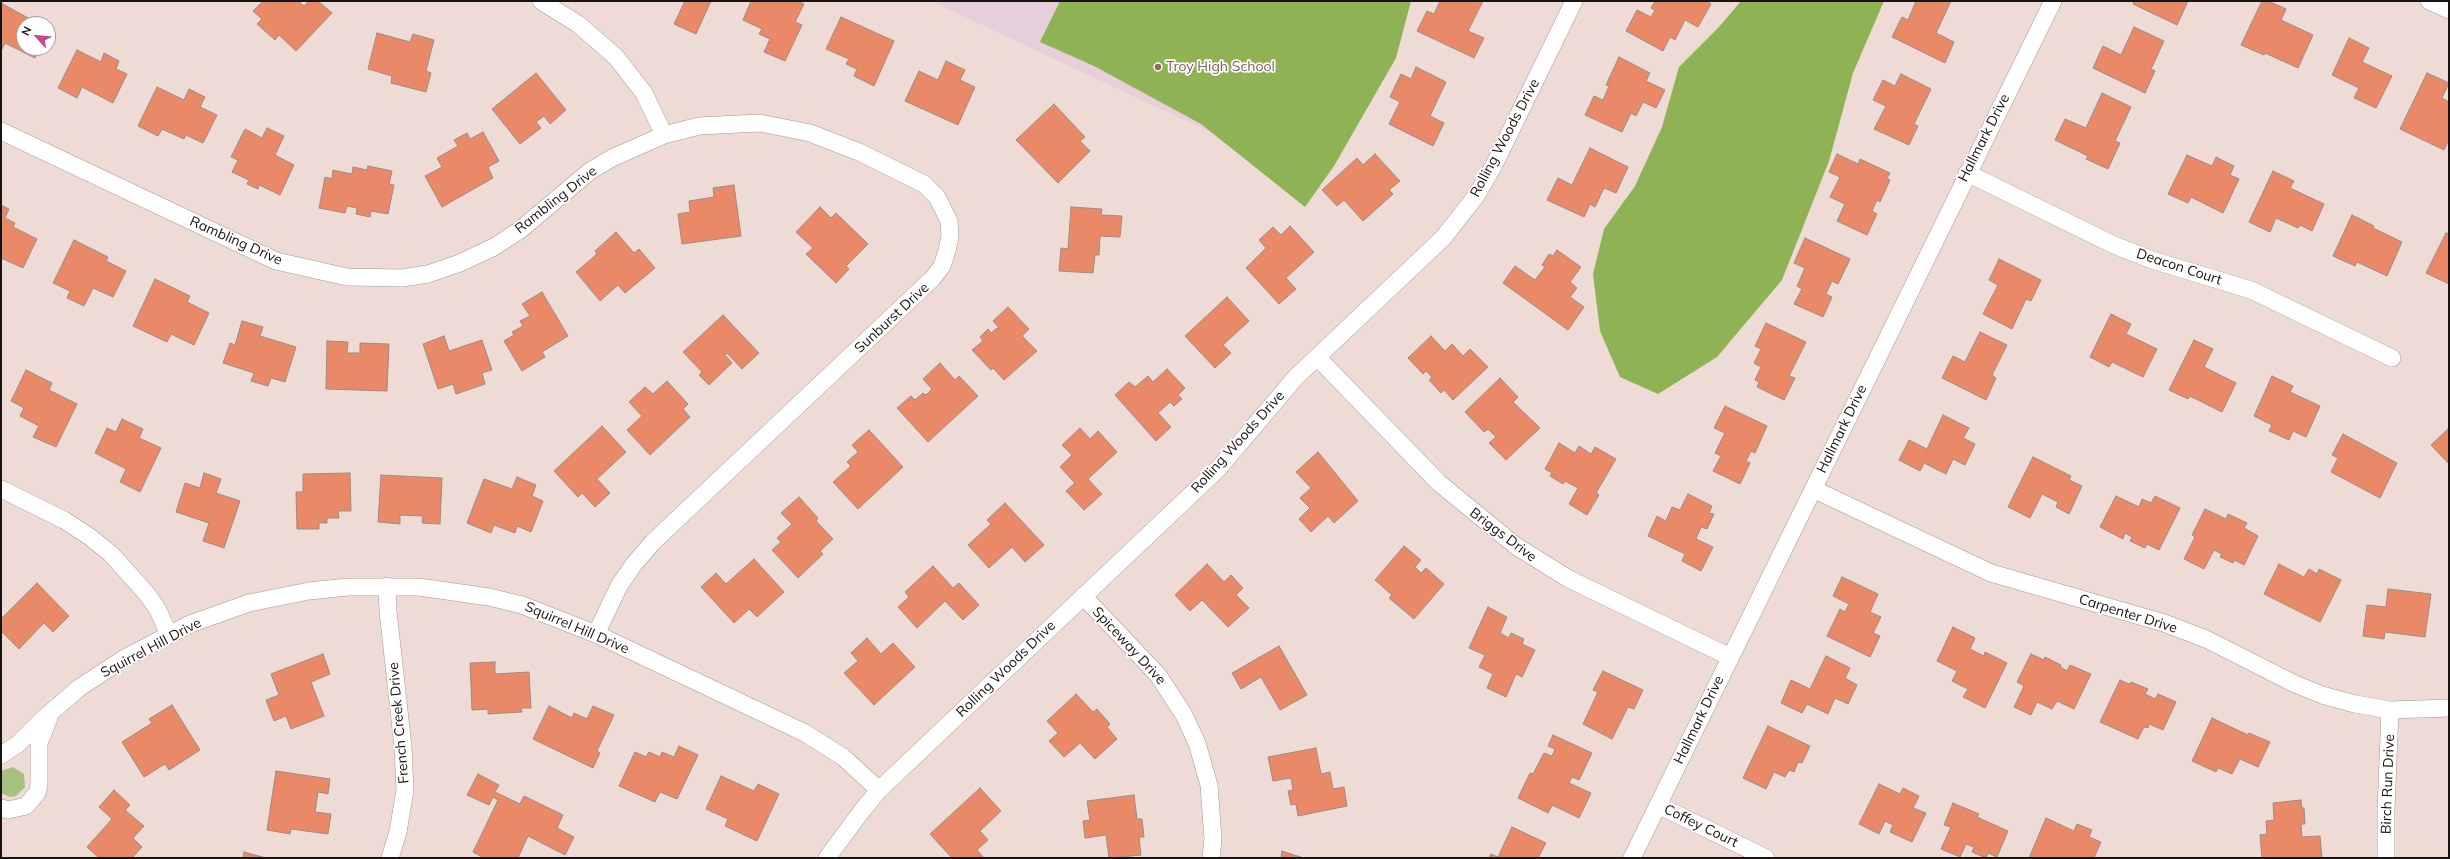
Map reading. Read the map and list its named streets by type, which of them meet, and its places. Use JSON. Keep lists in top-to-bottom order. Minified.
{"streets":{"street":["Rolling Woods Drive","Hallmark Drive","Rambling Drive","Deacon Court","Sunburst Drive","Briggs Drive","Carpenter Drive","Squirrel Hill Drive","Spiceway Drive","French Creek Drive","Birch Run Drive","Coffey Court"]},"crossings":[["Rolling Woods Drive","Briggs Drive"],["Rolling Woods Drive","Squirrel Hill Drive"],["Rolling Woods Drive","Spiceway Drive"],["Hallmark Drive","Deacon Court"],["Hallmark Drive","Briggs Drive"],["Hallmark Drive","Carpenter Drive"],["Hallmark Drive","Coffey Court"],["Rambling Drive","Sunburst Drive"],["Sunburst Drive","Squirrel Hill Drive"],["Carpenter Drive","Birch Run Drive"],["Squirrel Hill Drive","French Creek Drive"]],"places":["Troy High School"],"north":"top left"}
